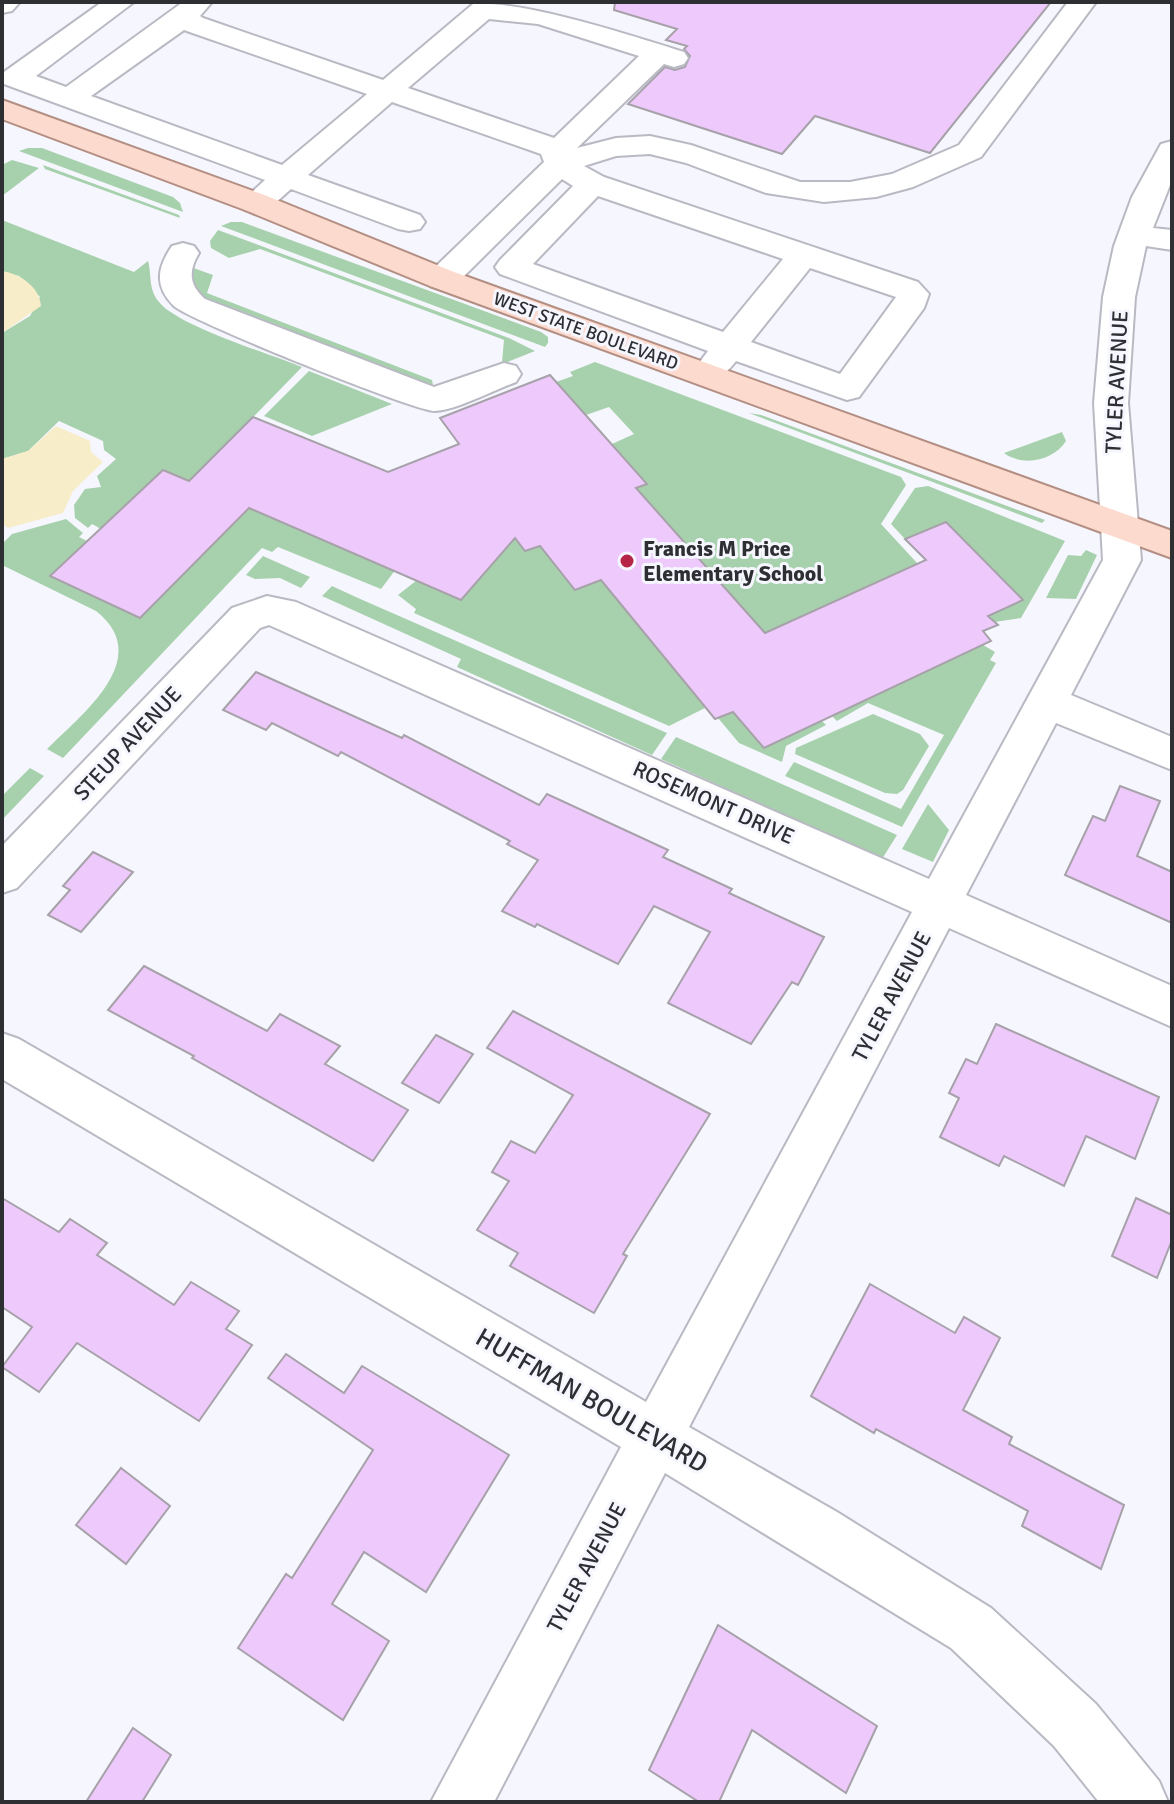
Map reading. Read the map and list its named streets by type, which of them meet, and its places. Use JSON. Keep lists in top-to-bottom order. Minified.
{"streets":{"main road":["WEST STATE BOULEVARD"],"street":["TYLER AVENUE","STEUP AVENUE","ROSEMONT DRIVE","HUFFMAN BOULEVARD"]},"crossings":[["WEST STATE BOULEVARD","TYLER AVENUE"],["TYLER AVENUE","ROSEMONT DRIVE"],["TYLER AVENUE","HUFFMAN BOULEVARD"],["STEUP AVENUE","ROSEMONT DRIVE"]],"places":["Francis M Price Elementary School"]}
